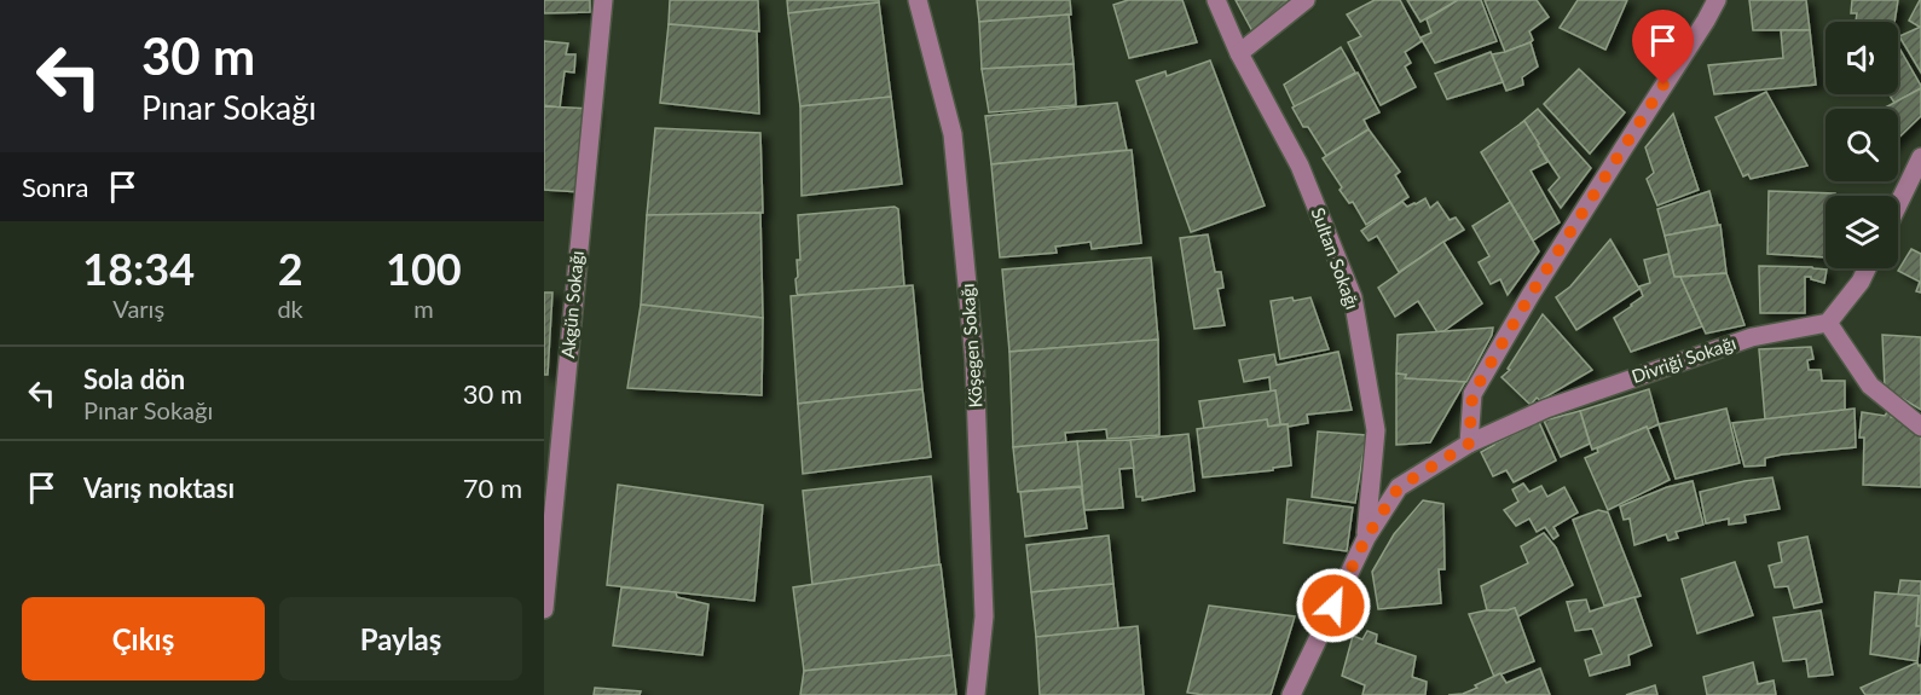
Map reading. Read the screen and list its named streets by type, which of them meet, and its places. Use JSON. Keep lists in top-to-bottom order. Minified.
{"streets":{"street":["Sultan Sokağı","Akgün Sokağı","Köşegen Sokağı","Divriği Sokağı"]},"crossings":[["Sultan Sokağı","Divriği Sokağı"]],"page":{"turn":["30 m","Pınar Sokağı"],"then":"Sonra","eta":["18:34","Varış","2","dk","100","m"],"list":[{"name":"Sola dön","note":"Pınar Sokağı","value":"30 m"},{"name":"Varış noktası","value":"70 m"}],"buttons":["Çıkış","Paylaş"]}}
